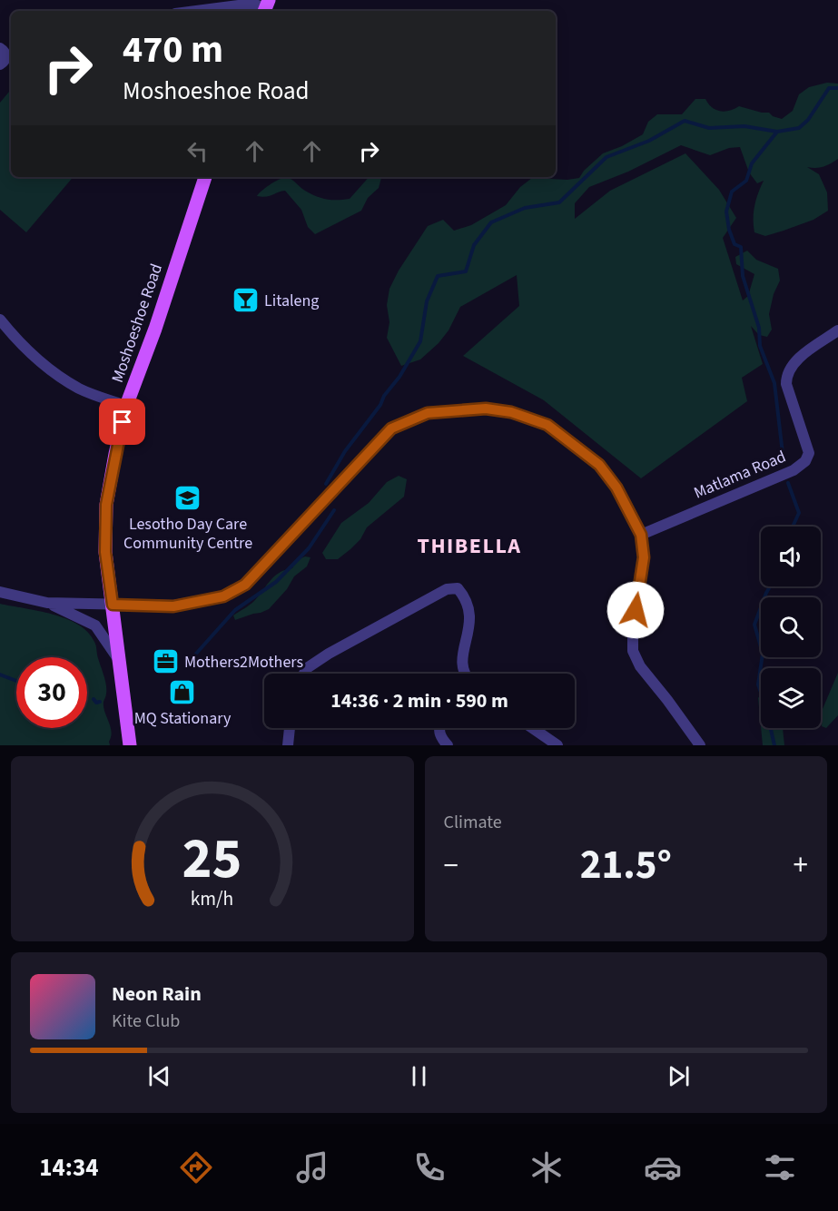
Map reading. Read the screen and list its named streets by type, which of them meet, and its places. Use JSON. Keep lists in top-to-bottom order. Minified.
{"streets":{"main road":["Moshoeshoe Road"],"street":["Matlama Road"]},"districts":["THIBELLA"],"places":{"bar":["Litaleng"],"school or university":["Lesotho Day Care Community Centre"],"office":["Mothers2Mothers"],"shop":["MQ Stationary"]},"page":{"turn":["470 m","Moshoeshoe Road"],"limit":"30","trip":"14:36 · 2 min · 590 m","tile":"Climate","heat":["−","21.5°","+"],"song":["Neon Rain","Kite Club"],"tabs":"14:34","gauge":["25","km/h"]}}
